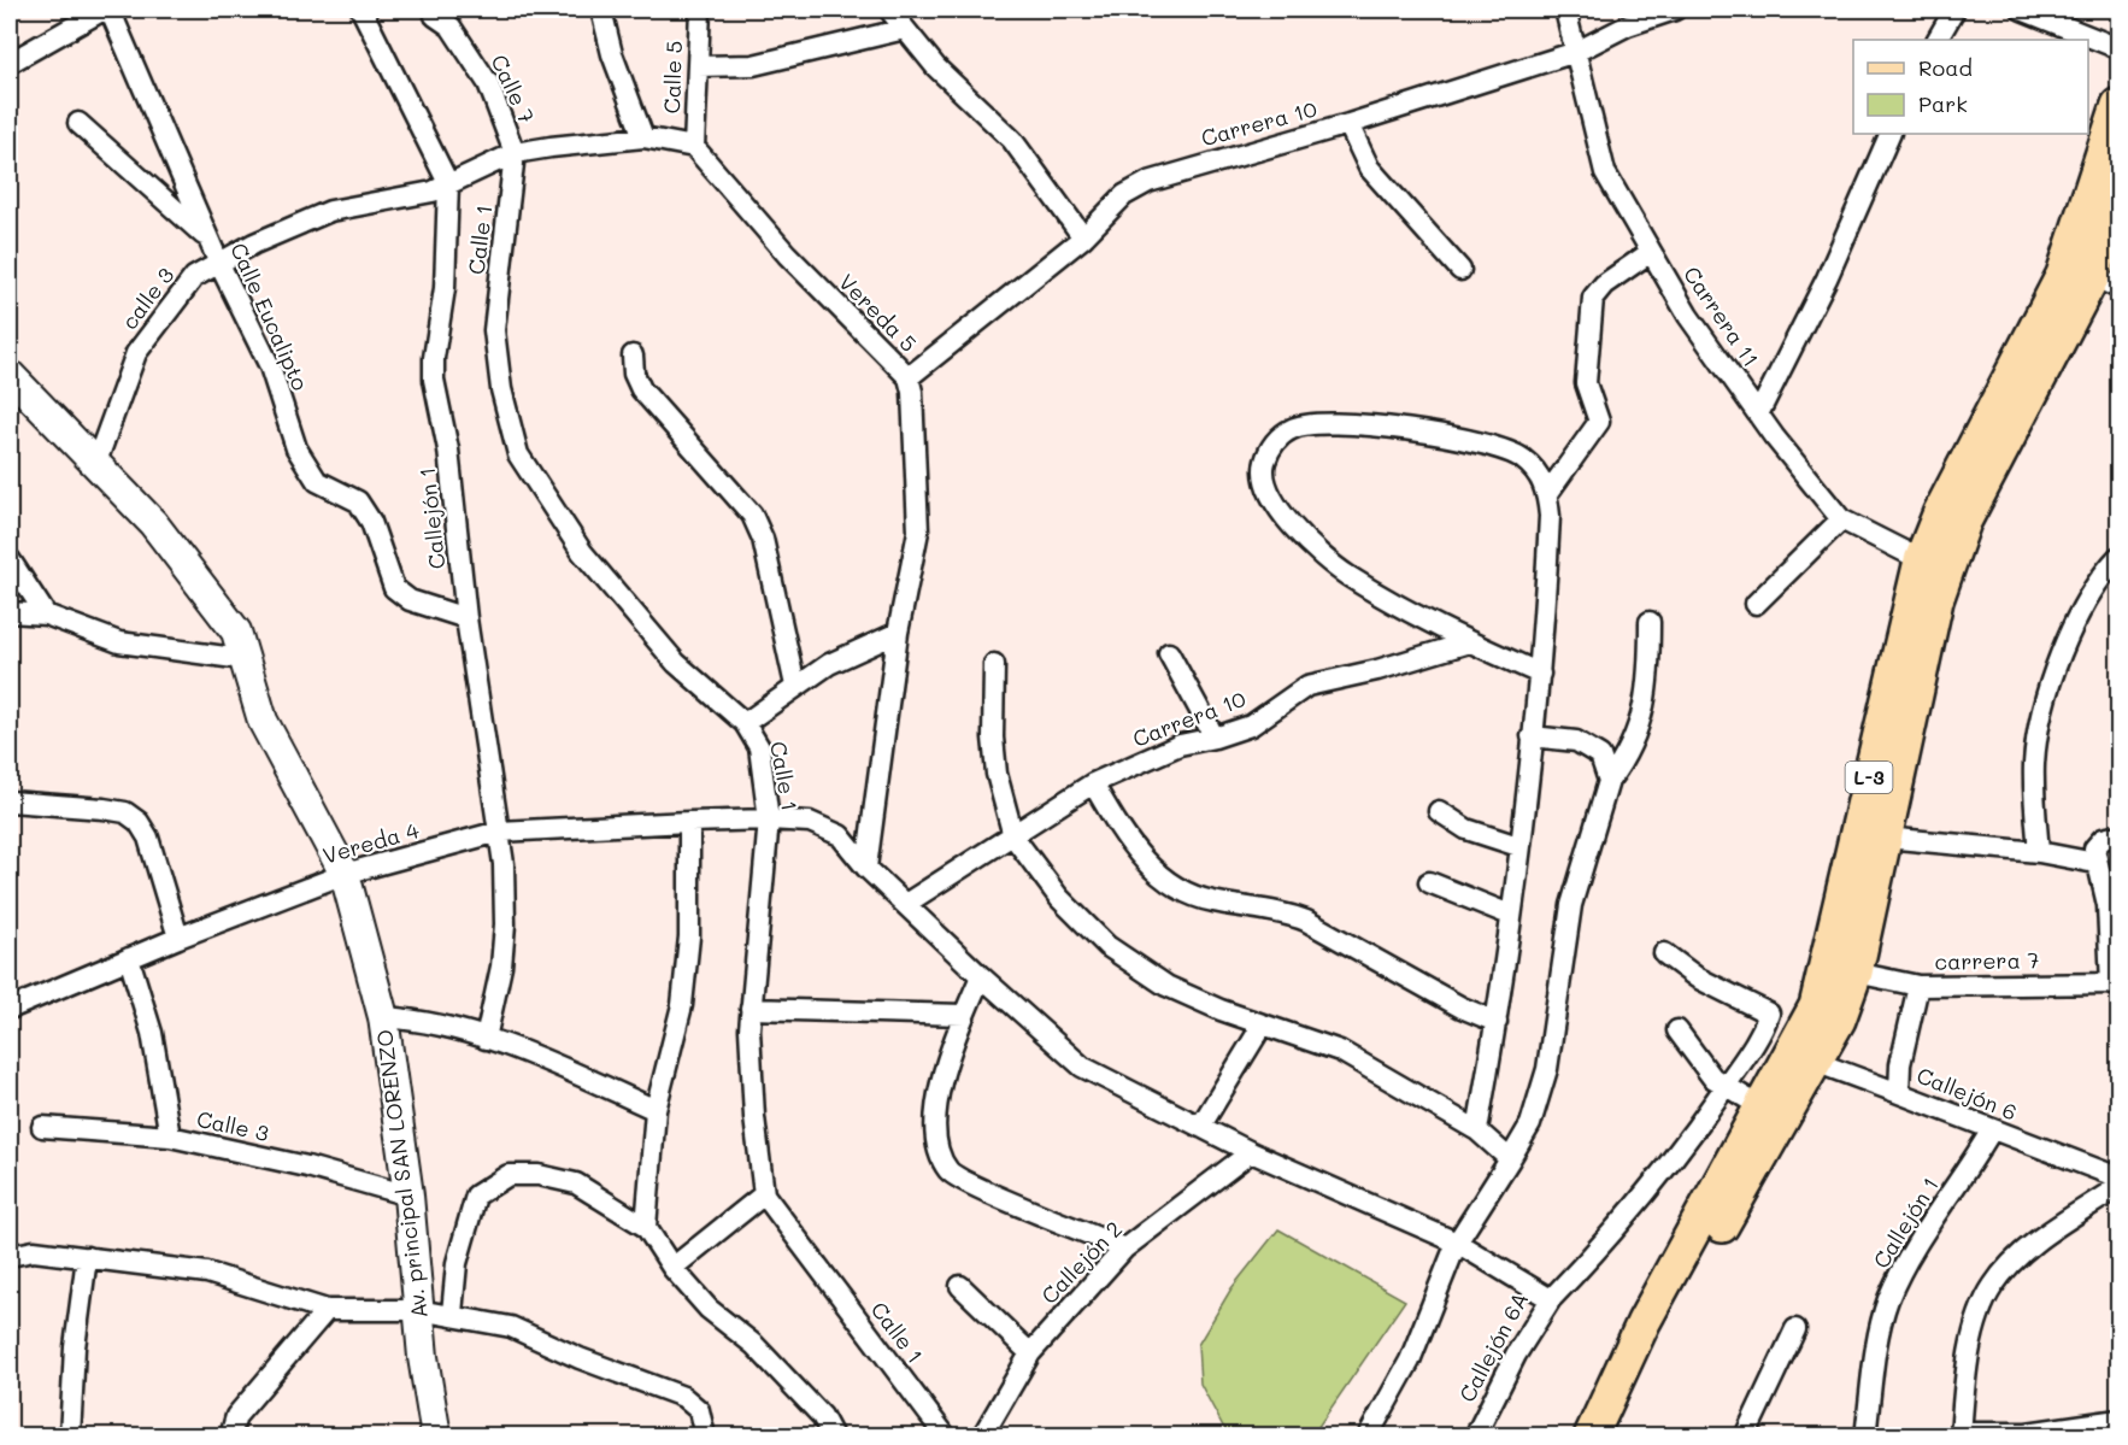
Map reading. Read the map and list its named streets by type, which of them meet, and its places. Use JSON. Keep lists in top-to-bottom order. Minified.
{"streets":{"main road":["L-3","Av. principal SAN LORENZO"],"street":["Calle 5","Calle 7","Carrera 10","Calle 1","calle 3","Vereda 5","Calle Eucalipto","Carrera 11","Callejón 1","Vereda 4","carrera 7","Callejón 6","Calle 3","Callejón 2","Callejón 6A"]},"crossings":[["Calle 5","Vereda 5"],["Calle 7","Calle 1"],["Carrera 10","Vereda 5"],["Carrera 10","Carrera 11"],["Carrera 10","Vereda 4"],["Calle 1","Vereda 4"],["calle 3","Calle Eucalipto"],["calle 3","Callejón 1"],["calle 3","Av. principal SAN LORENZO"],["Vereda 5","Vereda 4"],["Calle Eucalipto","Callejón 1"],["Carrera 11","L-3"],["Callejón 1","Vereda 4"],["Callejón 1","Callejón 6"],["L-3","carrera 7"],["Vereda 4","Av. principal SAN LORENZO"],["Vereda 4","Callejón 6A"],["carrera 7","Callejón 6"],["Calle 3","Av. principal SAN LORENZO"],["Callejón 2","Callejón 6A"]],"legend":["Road","Park"]}
